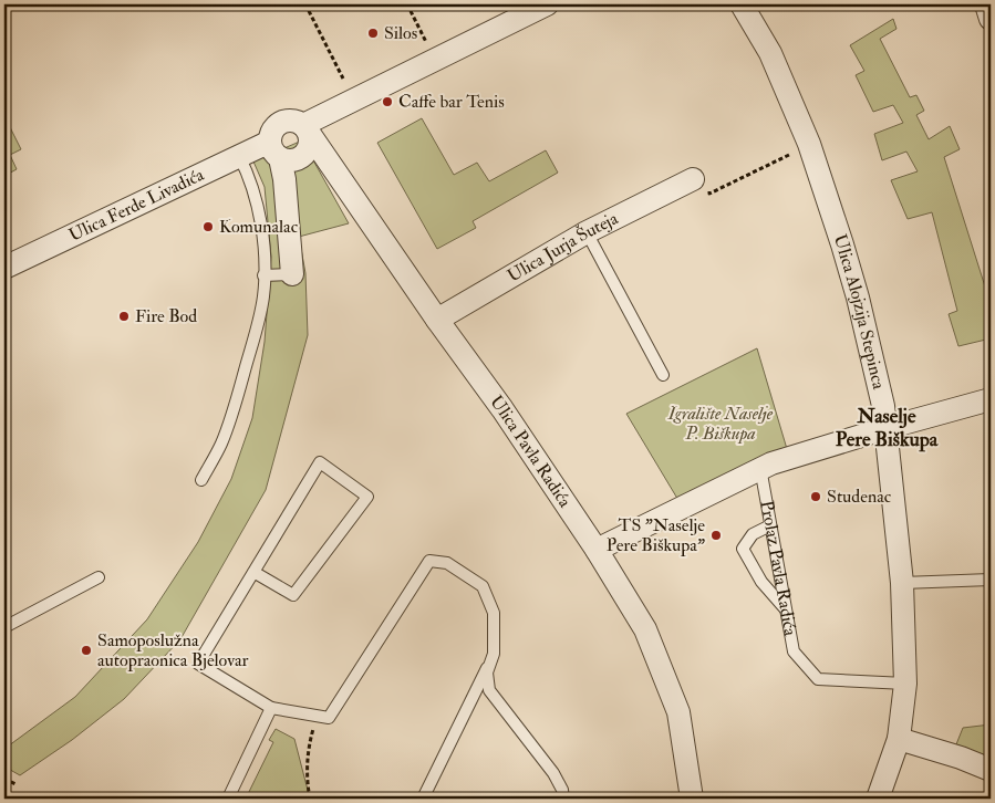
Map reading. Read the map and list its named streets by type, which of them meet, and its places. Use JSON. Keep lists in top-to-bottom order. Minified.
{"streets":{"street":["Ulica Ferde Livadića","Ulica Jurja Šuteja","Ulica Alojzija Stepinca","Ulica Pavla Radića"],"lane":["Prolaz Pavla Radića"]},"crossings":[["Ulica Ferde Livadića","Ulica Pavla Radića"],["Ulica Jurja Šuteja","Ulica Pavla Radića"],["Ulica Alojzija Stepinca","Prolaz Pavla Radića"]],"districts":["Naselje Pere Biškupa"],"parks":["Igralište Naselje P. Biškupa"],"places":["Silos","Caffe bar Tenis","Komunalac","Fire Bod","Studenac","TS \"Naselje Pere Biškupa\"","Samoposlužna autopraonica Bjelovar"]}
